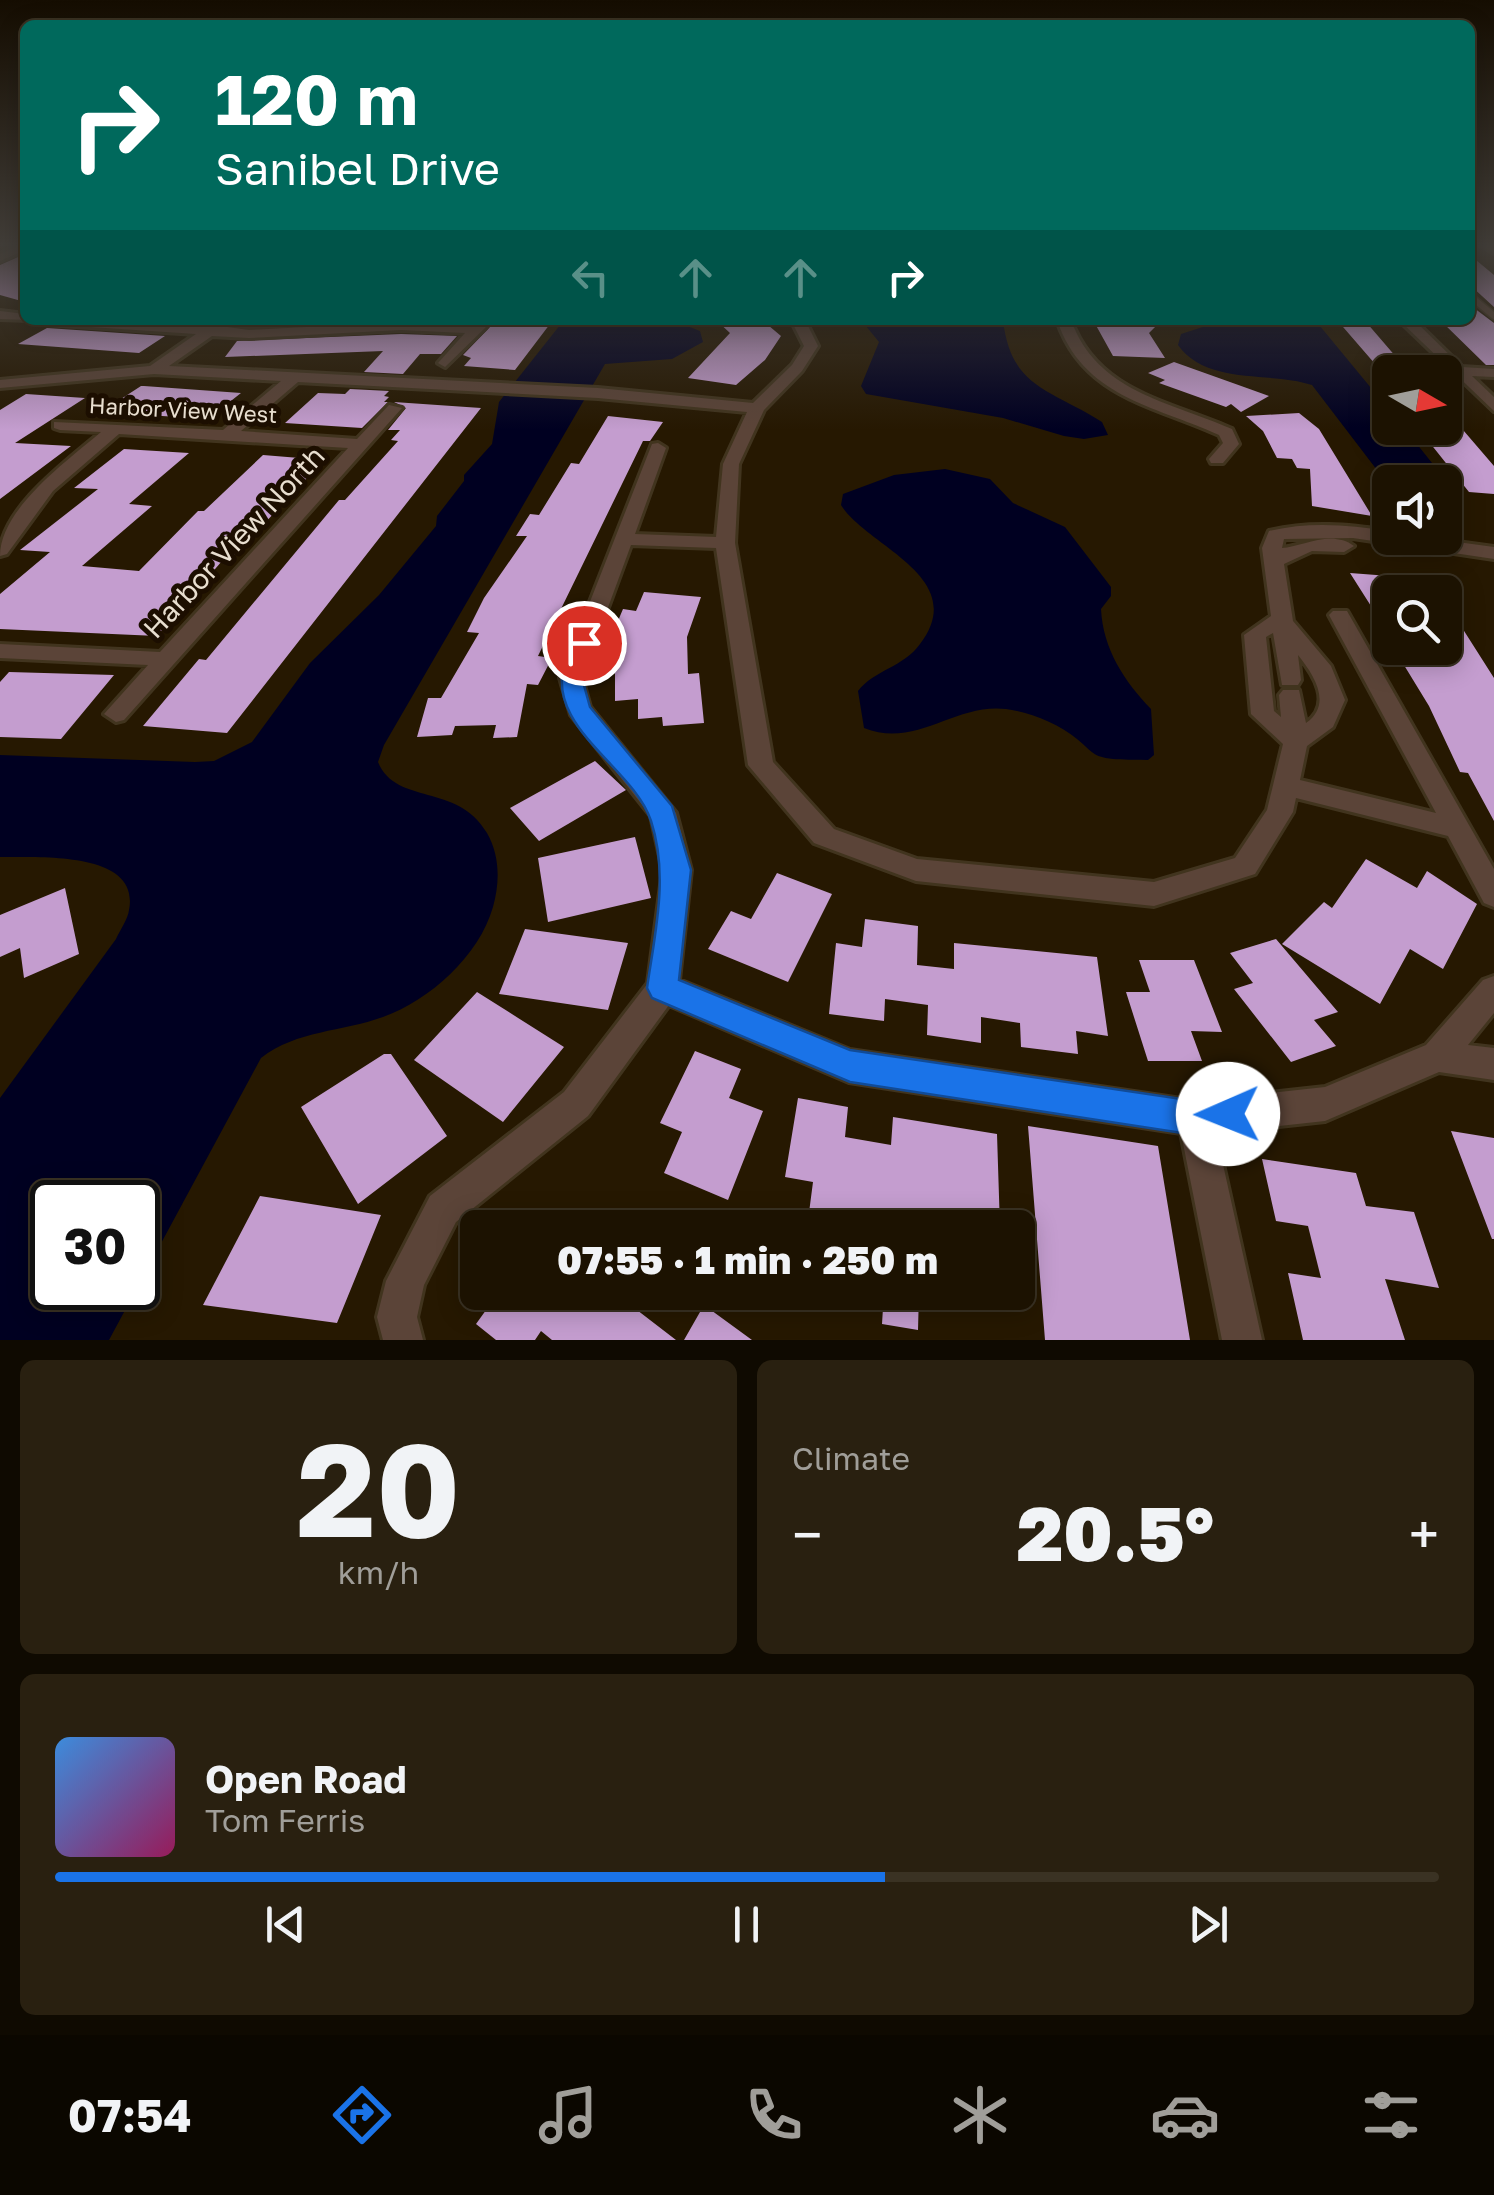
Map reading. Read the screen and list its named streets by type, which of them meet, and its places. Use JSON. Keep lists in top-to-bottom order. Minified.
{"streets":{"street":["Harbor View West","Harbor View North"]},"crossings":[["Harbor View West","Harbor View North"]],"north":"right","page":{"turn":["120 m","Sanibel Drive"],"limit":"30","trip":"07:55 · 1 min · 250 m","tile":[["20","km/h"],"Climate"],"heat":["−","20.5°","+"],"song":["Open Road","Tom Ferris"],"tabs":"07:54"}}
